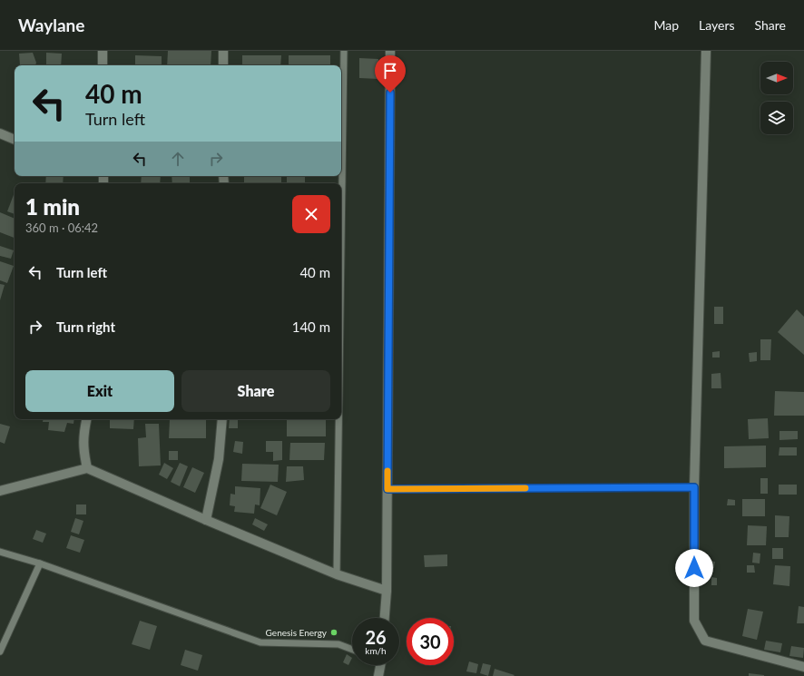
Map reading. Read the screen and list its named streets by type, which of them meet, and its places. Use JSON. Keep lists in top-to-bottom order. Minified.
{"places":["Genesis Energy"],"north":"right","page":{"header":"Waylane","nav":["Map","Layers","Share"],"turn":["40 m","Turn left"],"heading":["1 min","360 m · 06:42"],"list":[{"name":"Turn left","value":"40 m"},{"name":"Turn right","value":"140 m"}],"buttons":["Exit","Share"],"speed":"26 km/h","limit":"30"}}
